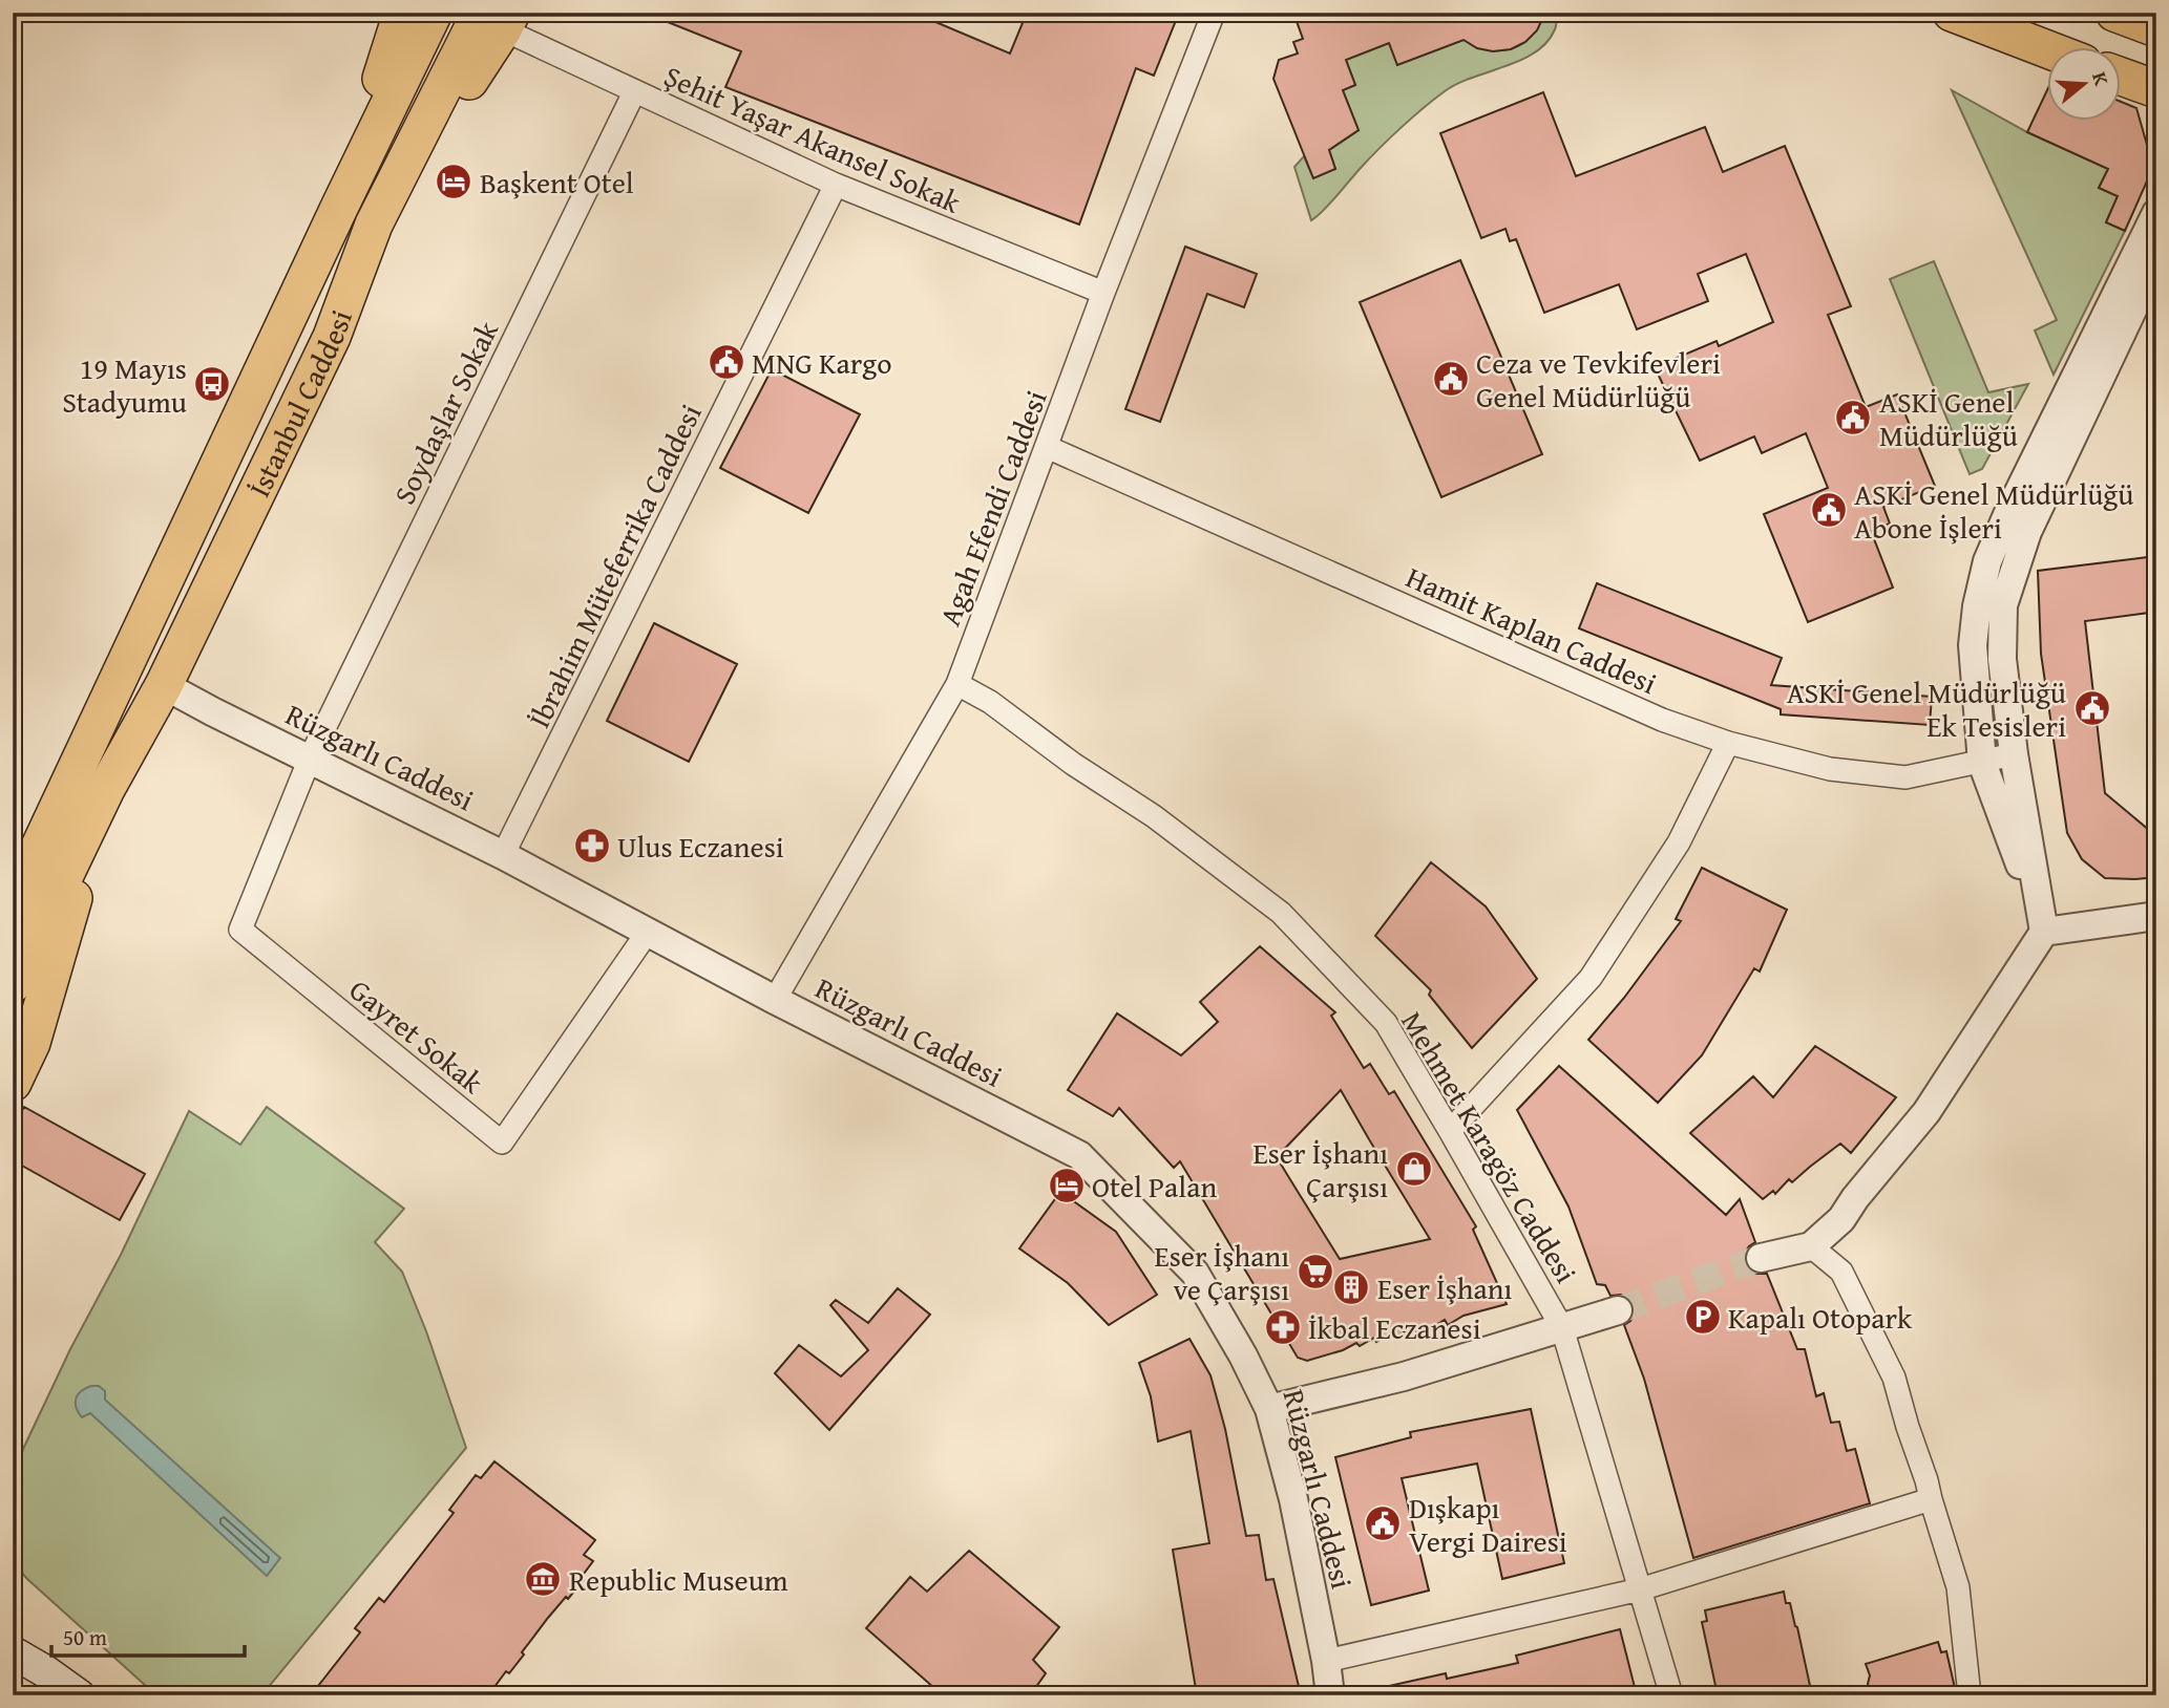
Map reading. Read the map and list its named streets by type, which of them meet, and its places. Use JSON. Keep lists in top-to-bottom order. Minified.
{"streets":{"main road":["İstanbul Caddesi"],"street":["Şehit Yaşar Akansel Sokak","Soydaşlar Sokak","Agah Efendi Caddesi","İbrahim Müteferrika Caddesi","Hamit Kaplan Caddesi","Rüzgarlı Caddesi","Gayret Sokak","Mehmet Karagöz Caddesi"]},"crossings":[["Şehit Yaşar Akansel Sokak","İstanbul Caddesi"],["Şehit Yaşar Akansel Sokak","Soydaşlar Sokak"],["Şehit Yaşar Akansel Sokak","Agah Efendi Caddesi"],["Şehit Yaşar Akansel Sokak","İbrahim Müteferrika Caddesi"],["İstanbul Caddesi","Rüzgarlı Caddesi"],["Soydaşlar Sokak","Rüzgarlı Caddesi"],["Soydaşlar Sokak","Gayret Sokak"],["Agah Efendi Caddesi","Hamit Kaplan Caddesi"],["Agah Efendi Caddesi","Rüzgarlı Caddesi"],["Agah Efendi Caddesi","Mehmet Karagöz Caddesi"],["İbrahim Müteferrika Caddesi","Rüzgarlı Caddesi"],["Rüzgarlı Caddesi","Gayret Sokak"]],"places":{"hotel":["Başkent Otel","Otel Palan"],"public building":["MNG Kargo","Ceza ve Tevkifevleri Genel Müdürlüğü","ASKİ Genel Müdürlüğü","ASKİ Genel Müdürlüğü Abone İşleri","ASKİ Genel Müdürlüğü Ek Tesisleri","Dışkapı Vergi Dairesi"],"bus stop":["19 Mayıs Stadyumu"],"pharmacy":["Ulus Eczanesi","İkbal Eczanesi"],"shop":["Eser İşhanı Çarşısı"],"supermarket":["Eser İşhanı ve Çarşısı"],"building":["Eser İşhanı"],"parking":["Kapalı Otopark"],"museum":["Republic Museum"]},"scale_bar":"50 m","north":"right"}
